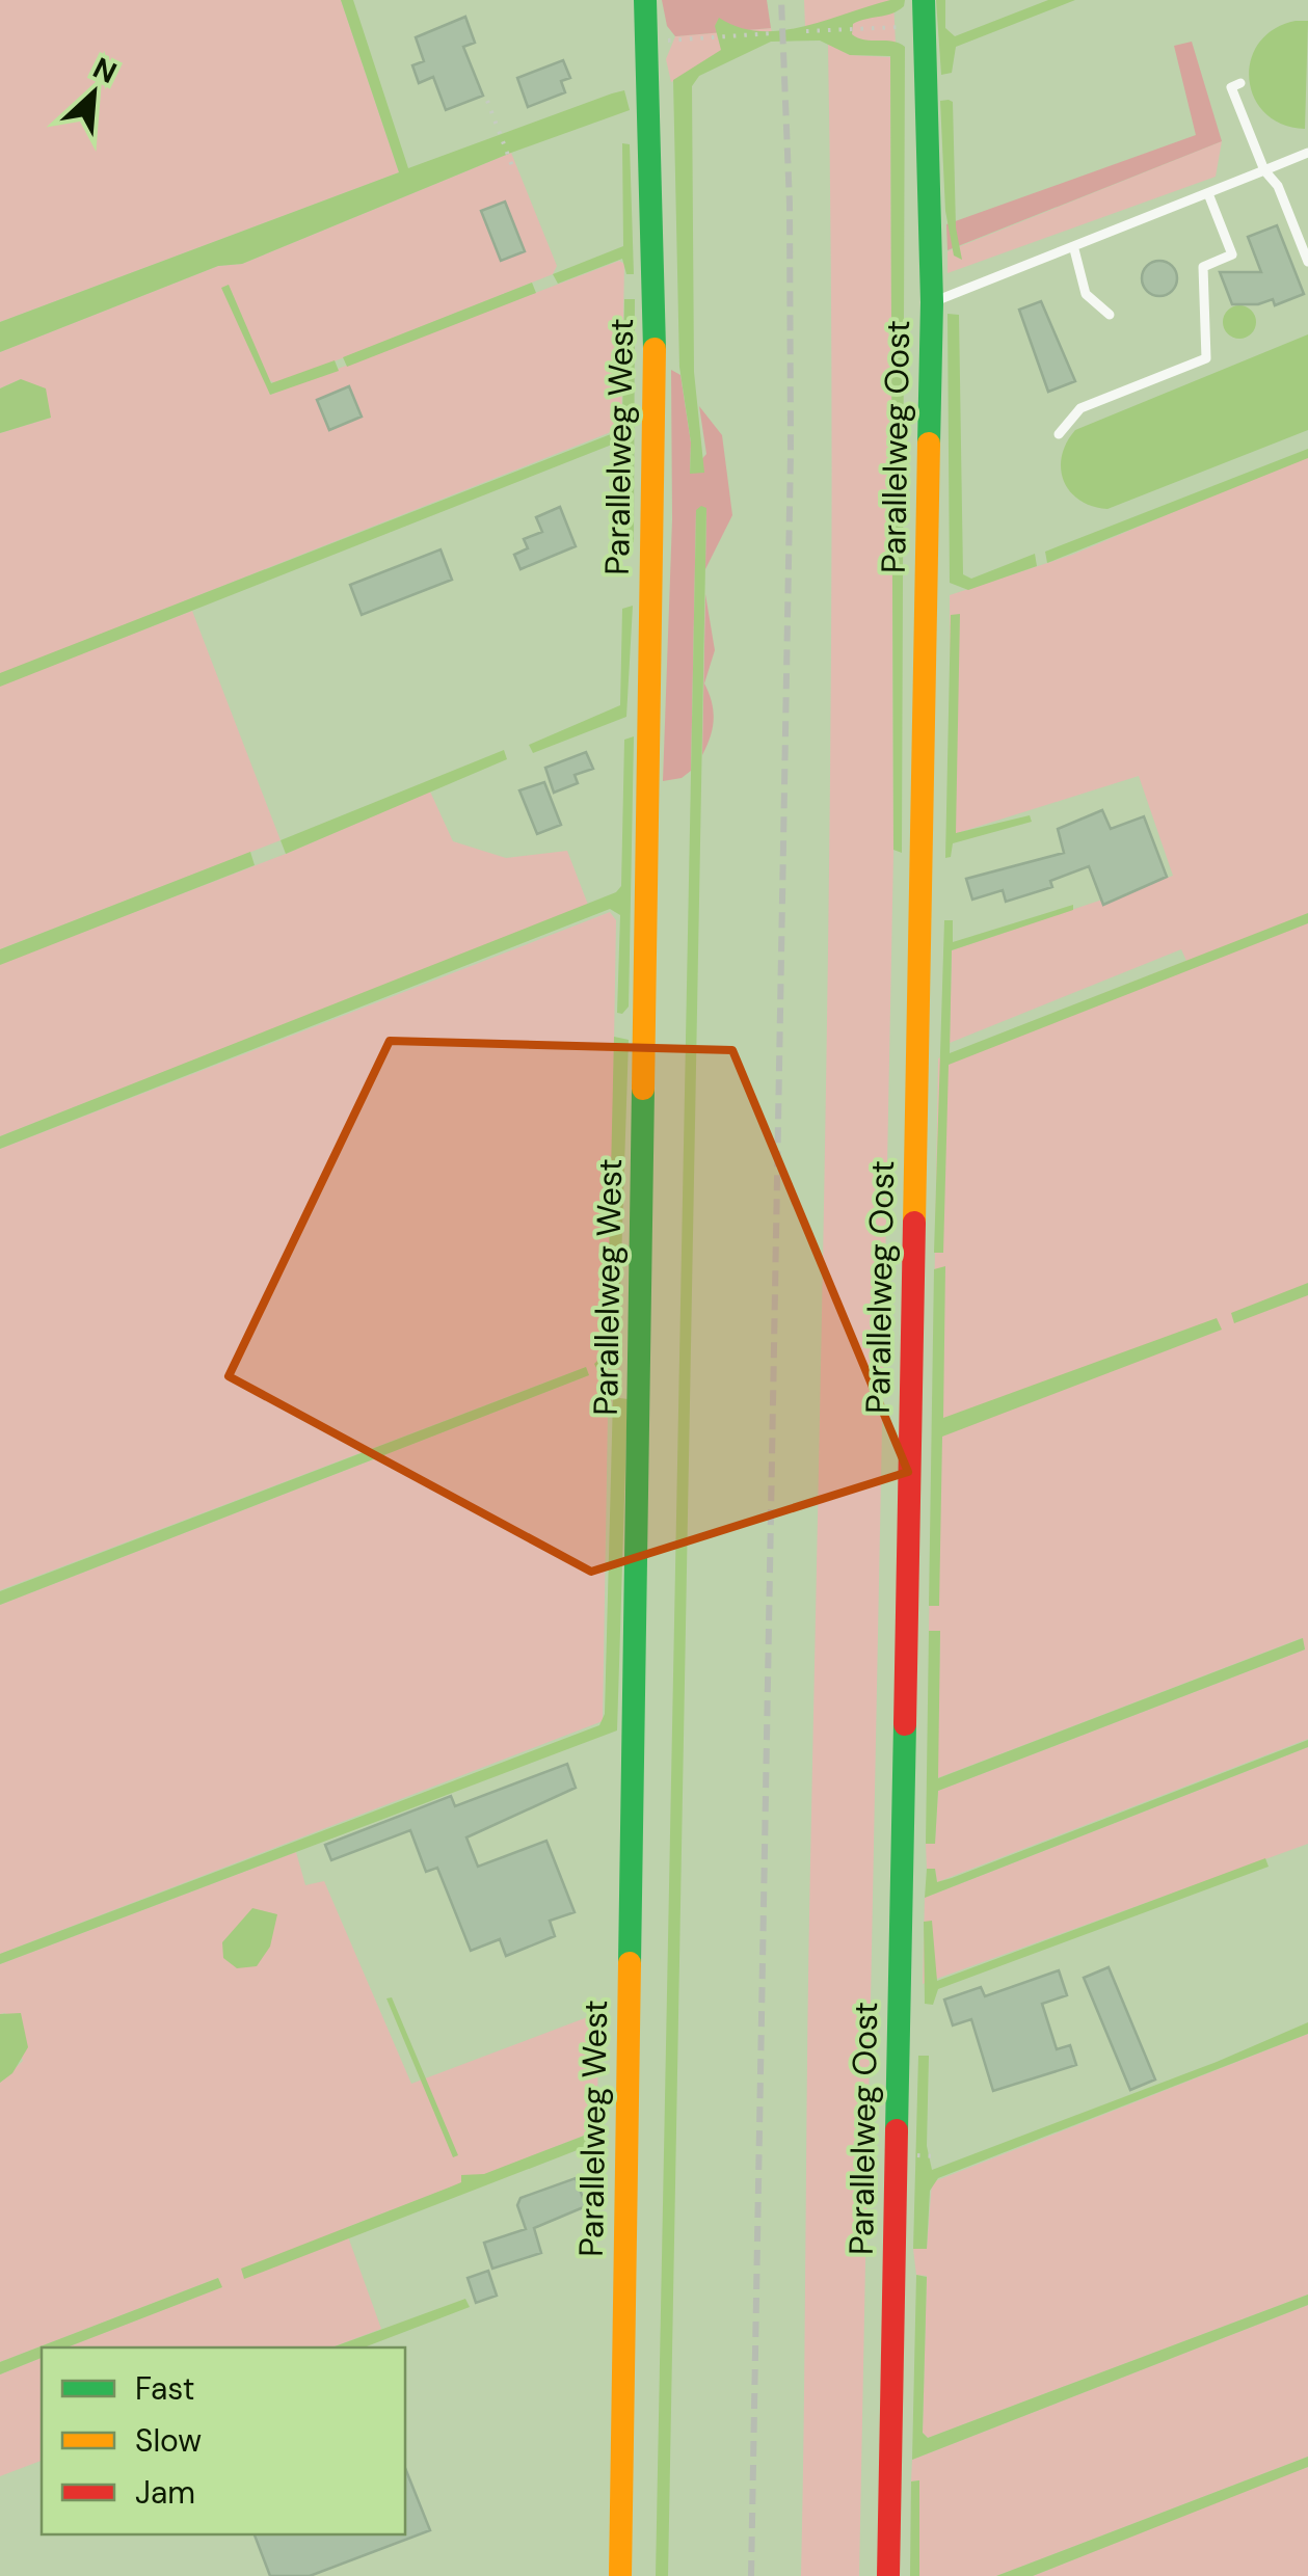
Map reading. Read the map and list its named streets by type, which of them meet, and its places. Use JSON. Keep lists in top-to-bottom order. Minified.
{"streets":{"street":["Parallelweg West","Parallelweg Oost"]},"legend":["Fast","Slow","Jam"],"north":"top right"}
